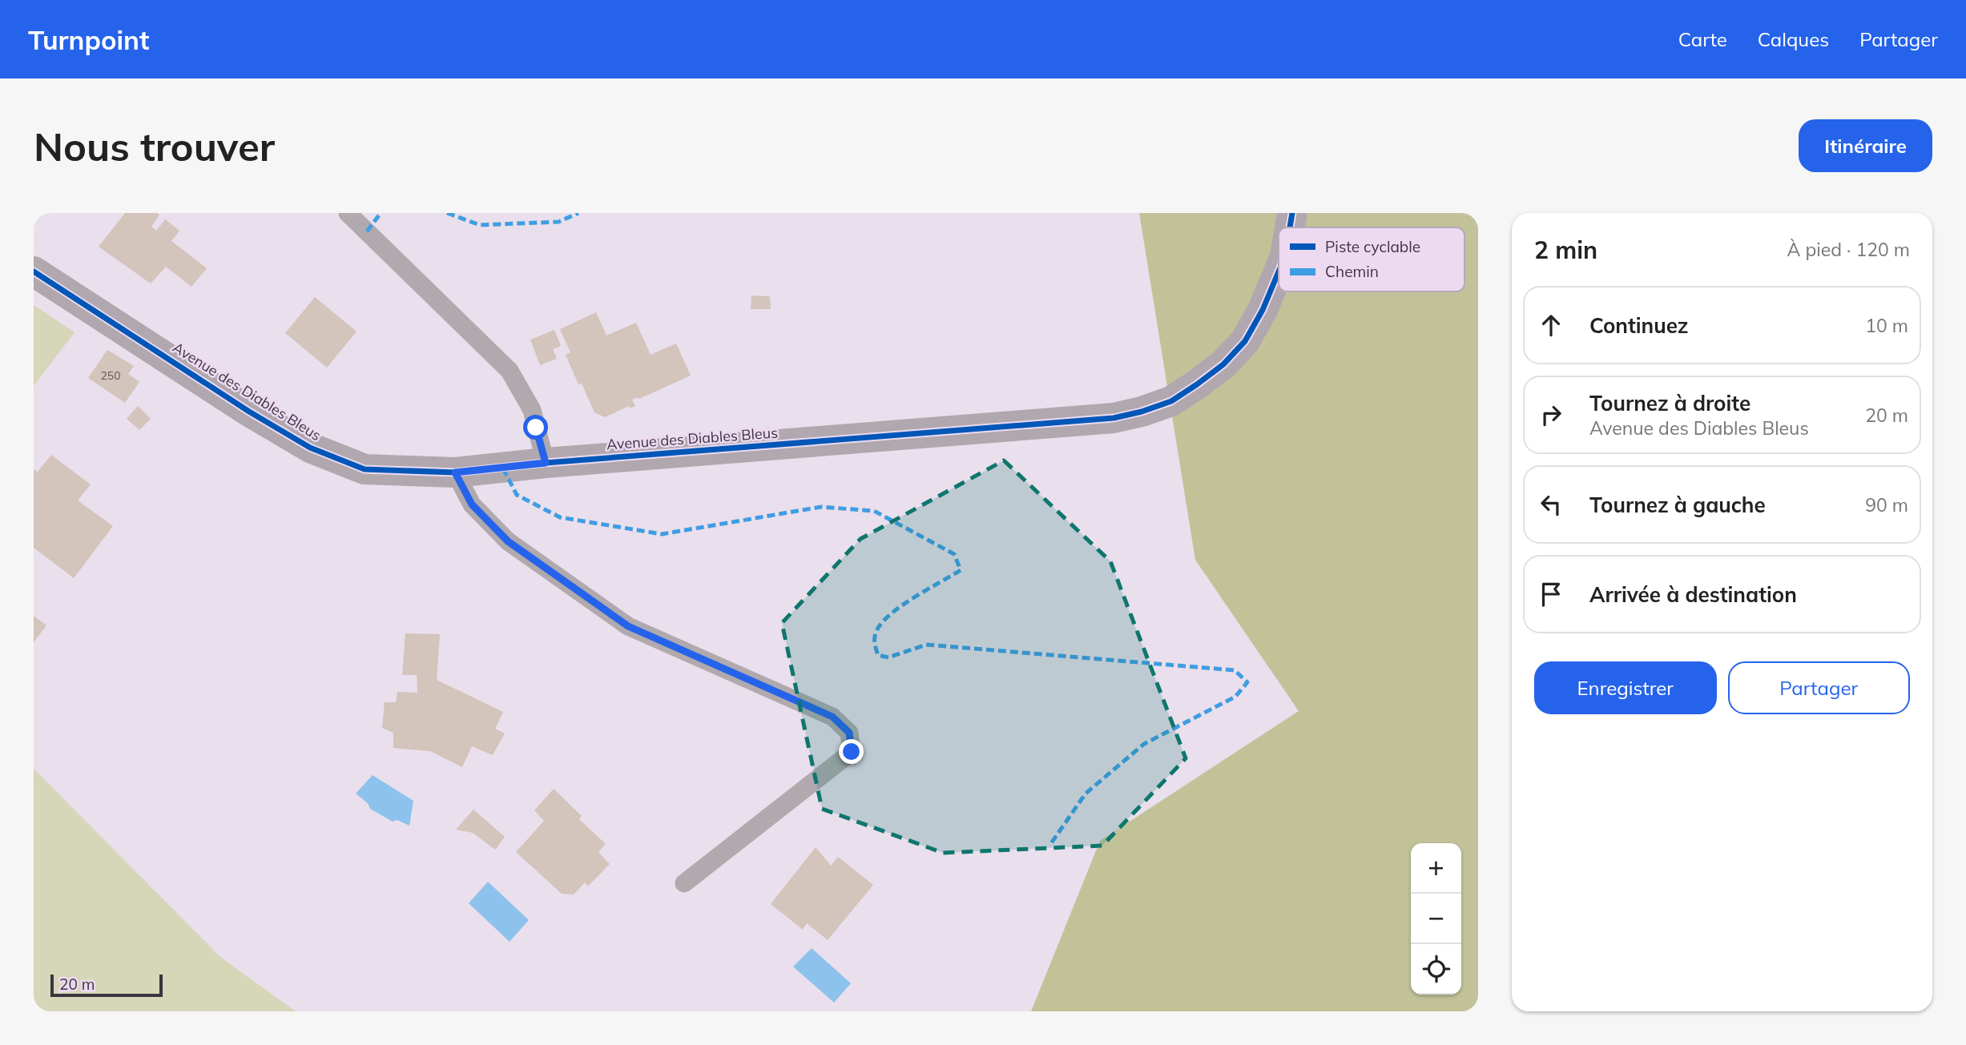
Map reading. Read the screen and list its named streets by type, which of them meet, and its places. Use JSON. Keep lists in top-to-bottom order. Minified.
{"streets":{"main road":["Avenue des Diables Bleus"]},"house_numbers":["250"],"legend":["Piste cyclable","Chemin"],"scale_bar":"20 m","page":{"header":"Turnpoint","nav":["Carte","Calques","Partager"],"buttons":["Itinéraire",["Enregistrer","Partager"]],"title":"Nous trouver","heading":["2 min","À pied · 120 m"],"list":[["Continuez","10 m"],["Tournez à droite","Avenue des Diables Bleus","20 m"],["Tournez à gauche","90 m"],"Arrivée à destination"],"map_buttons":["+","−"],"scale":"20 m"}}
